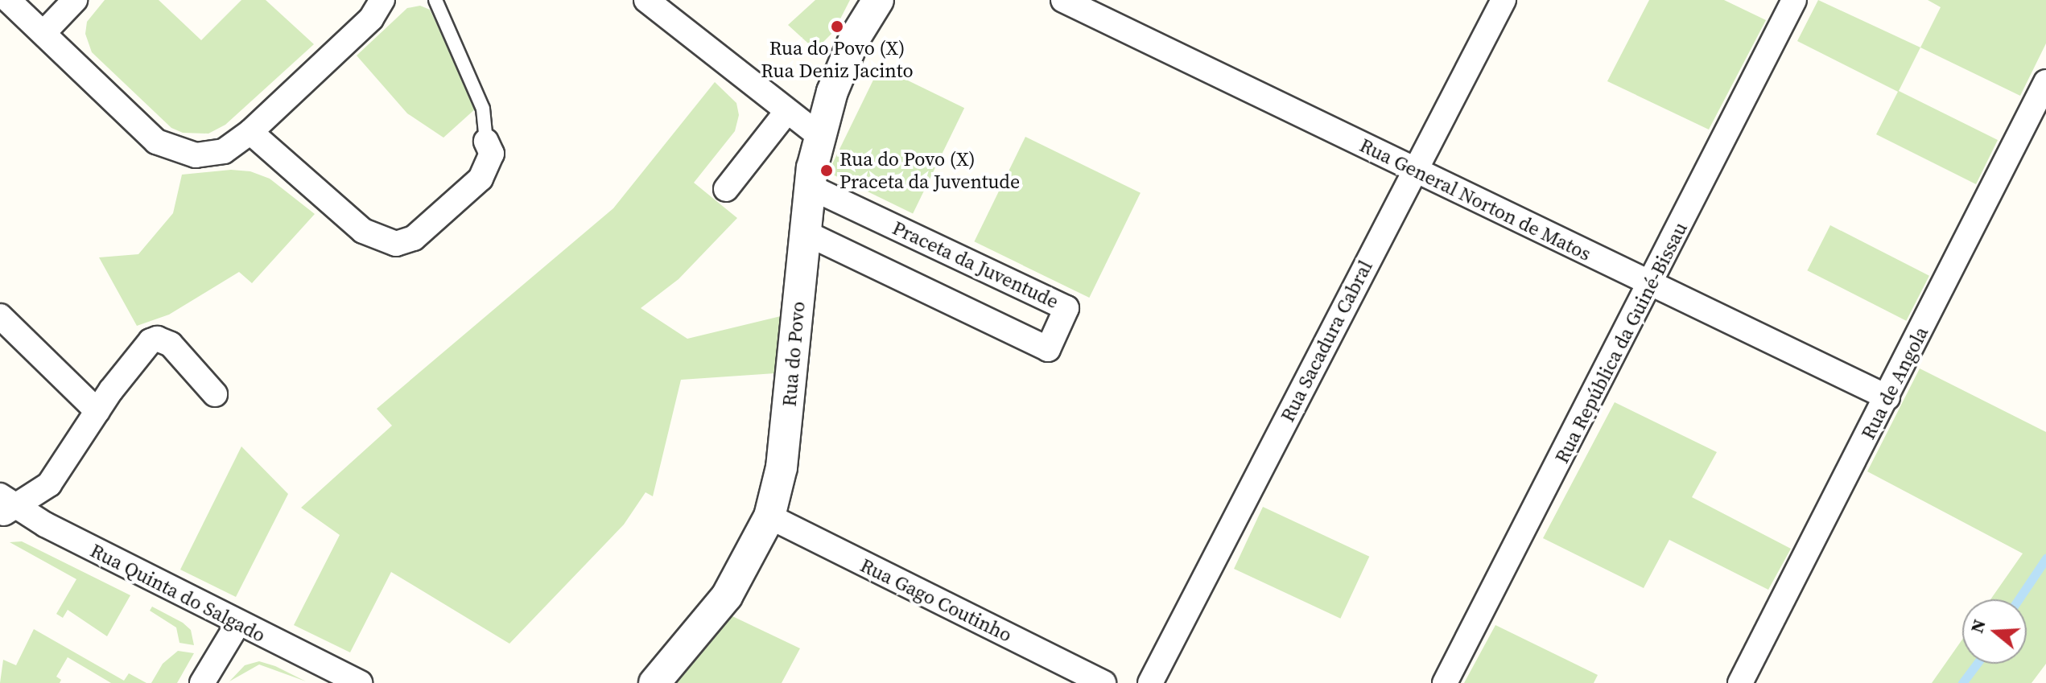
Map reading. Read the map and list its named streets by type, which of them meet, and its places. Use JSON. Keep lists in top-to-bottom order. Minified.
{"streets":{"street":["Rua General Norton de Matos","Praceta da Juventude","Rua Sacadura Cabral","Rua República da Guiné-Bissau","Rua do Povo","Rua de Angola","Rua Quinta do Salgado","Rua Gago Coutinho"]},"crossings":[["Rua General Norton de Matos","Rua Sacadura Cabral"],["Rua General Norton de Matos","Rua República da Guiné-Bissau"],["Rua General Norton de Matos","Rua de Angola"],["Praceta da Juventude","Rua do Povo"],["Rua do Povo","Rua Gago Coutinho"]],"places":["Rua do Povo (X) Rua Deniz Jacinto","Rua do Povo (X) Praceta da Juventude"],"north":"left"}
